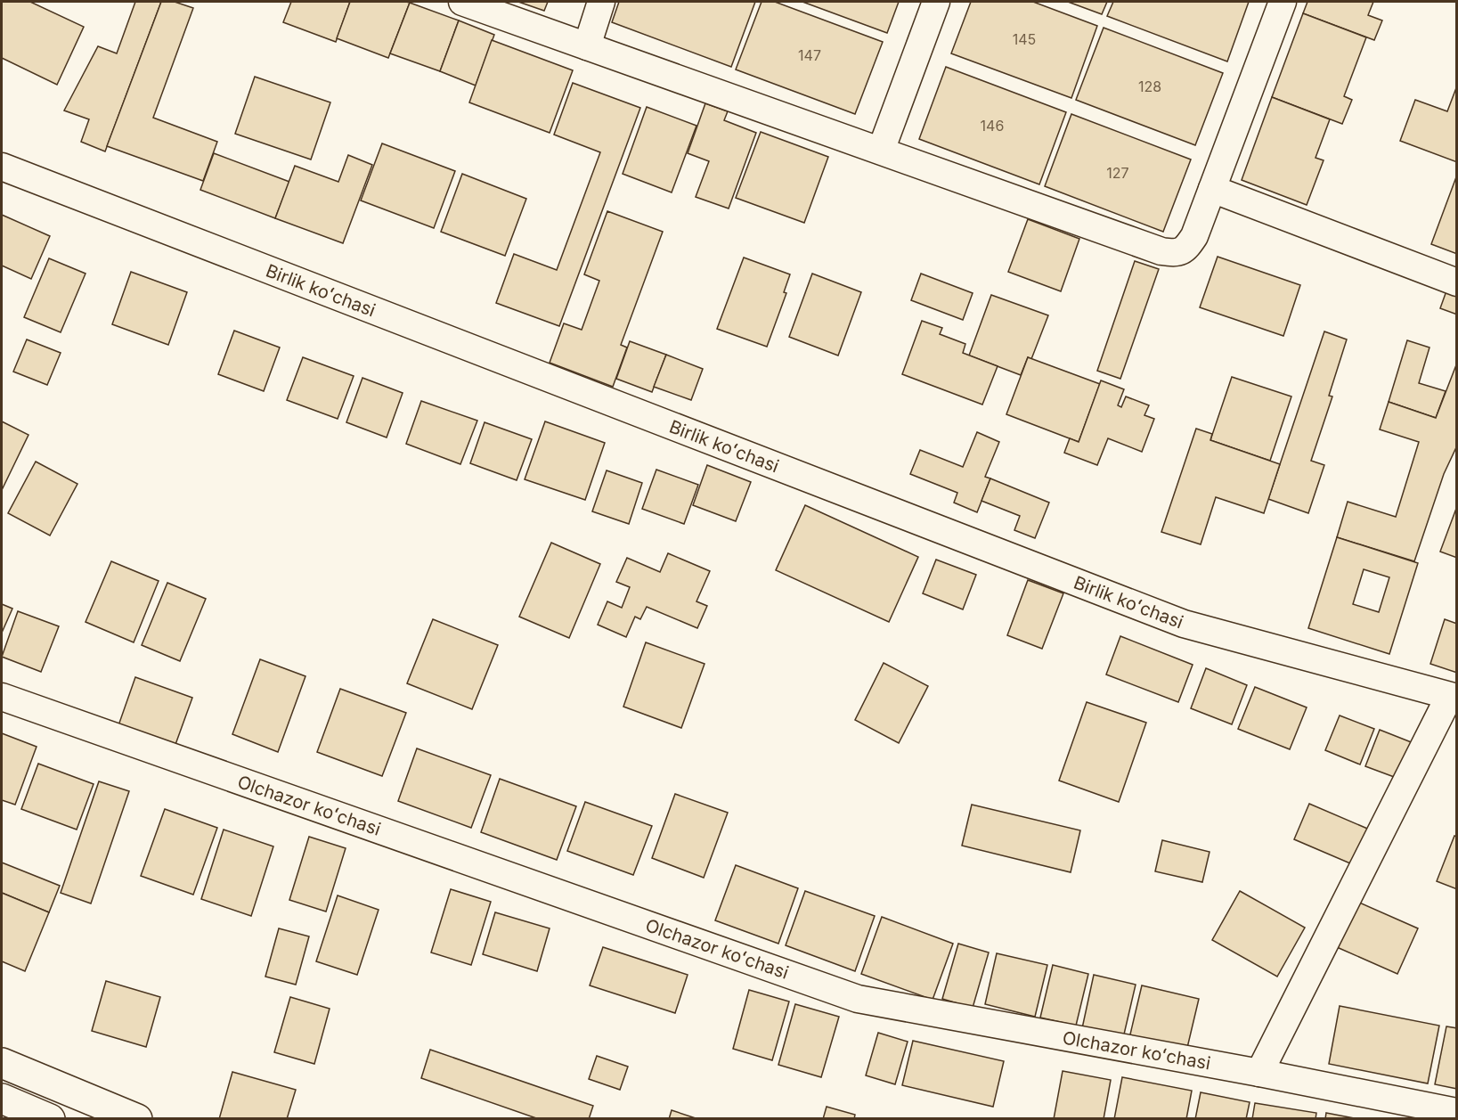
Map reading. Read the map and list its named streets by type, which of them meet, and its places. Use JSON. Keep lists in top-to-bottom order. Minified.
{"streets":{"street":["Birlik koʻchasi","Olchazor koʻchasi"]},"house_numbers":["145","147","128","146","127"]}
